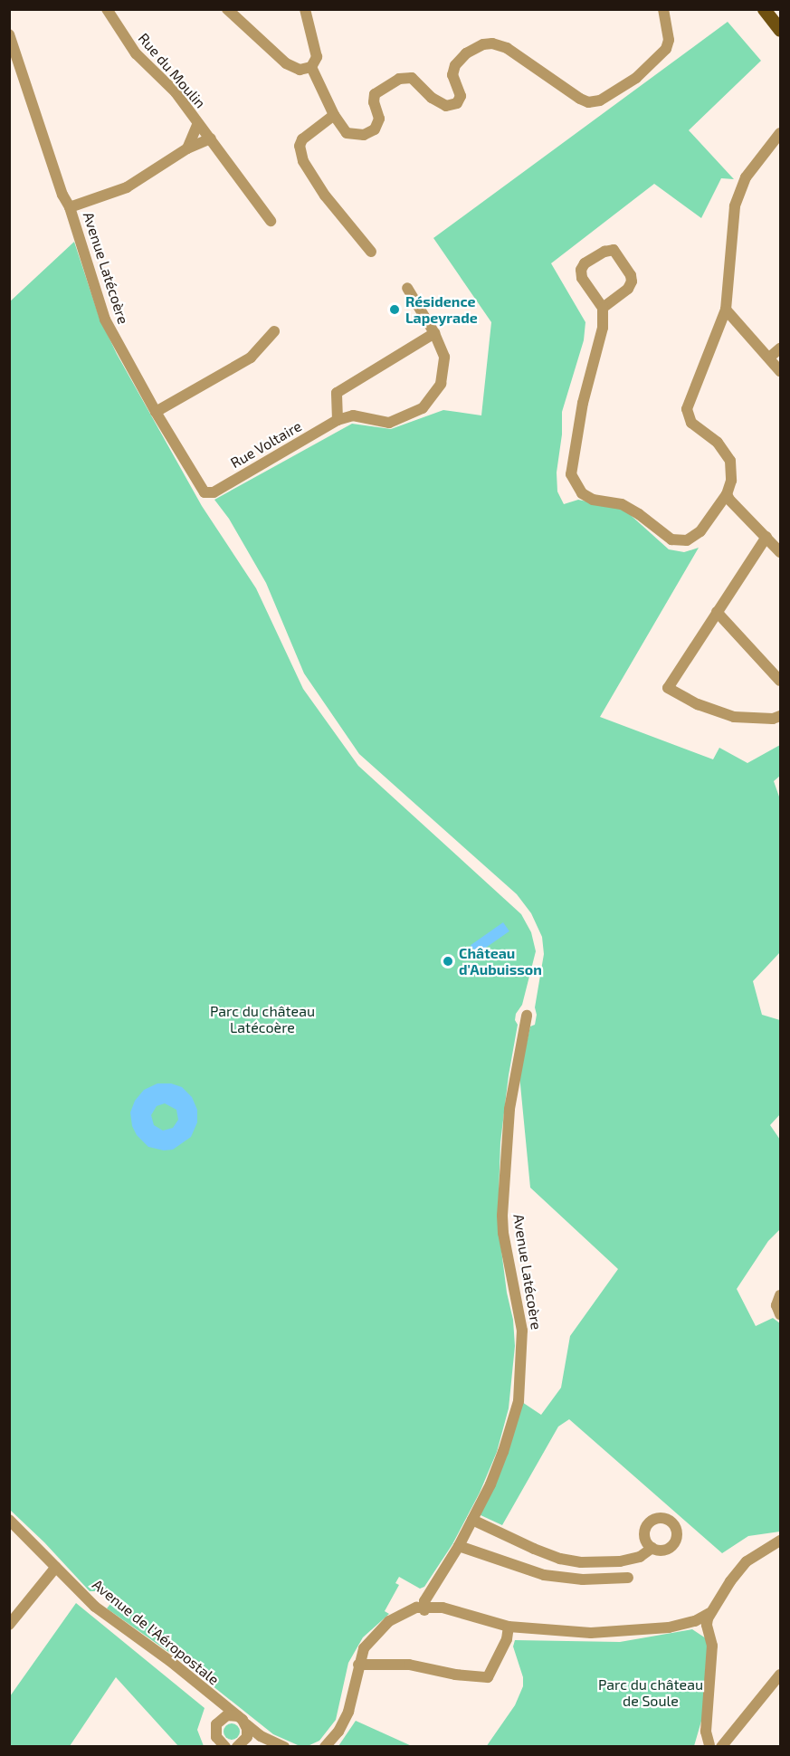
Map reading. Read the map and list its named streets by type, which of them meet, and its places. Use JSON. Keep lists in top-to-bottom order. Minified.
{"streets":{"street":["Rue du Moulin","Avenue Latécoère","Rue Voltaire","Avenue de l'Aéropostale"]},"crossings":[["Avenue Latécoère","Rue Voltaire"]],"parks":["Parc du château Latécoère","Parc du château de Soule"],"places":["Résidence Lapeyrade","Château d'Aubuisson"]}
